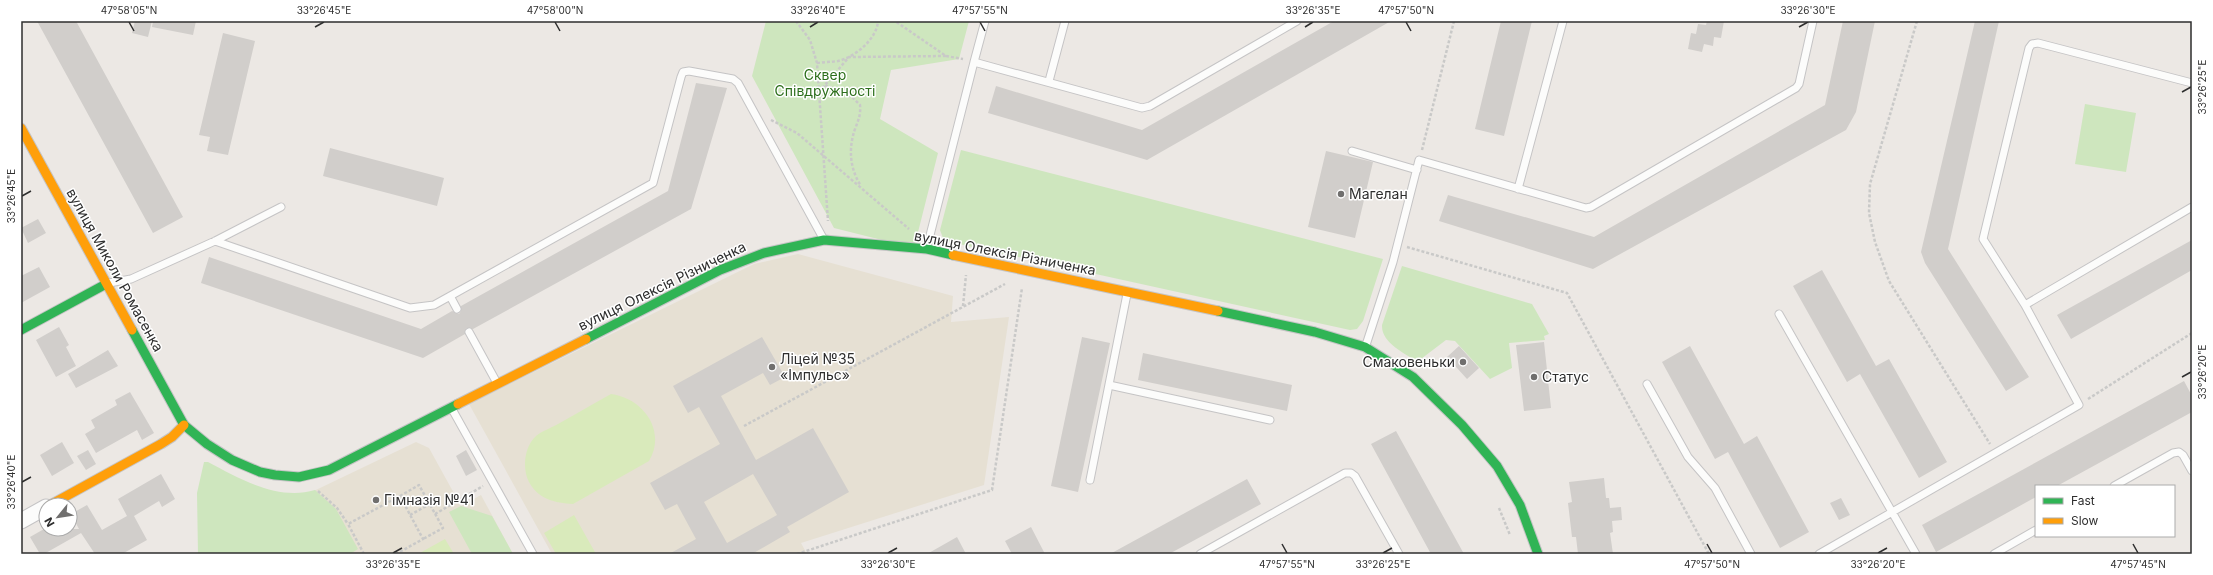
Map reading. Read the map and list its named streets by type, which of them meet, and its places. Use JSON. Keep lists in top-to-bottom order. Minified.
{"streets":{"street":["вулиця Олексія Різниченка","вулиця Миколи Ромасенка"]},"crossings":[["вулиця Олексія Різниченка","вулиця Миколи Ромасенка"]],"parks":["Сквер Співдружності"],"places":["Магелан","Смаковеньки","Ліцей №35 «Імпульс»","Статус","Гімназія №41"],"legend":["Fast","Slow"],"north":"bottom left","coordinates":["47°58'05\"N","33°26'45\"E","47°58'00\"N","33°26'40\"E","47°57'55\"N","33°26'35\"E","47°57'50\"N","33°26'30\"E","33°26'25\"E","33°26'20\"E","47°57'45\"N"]}
